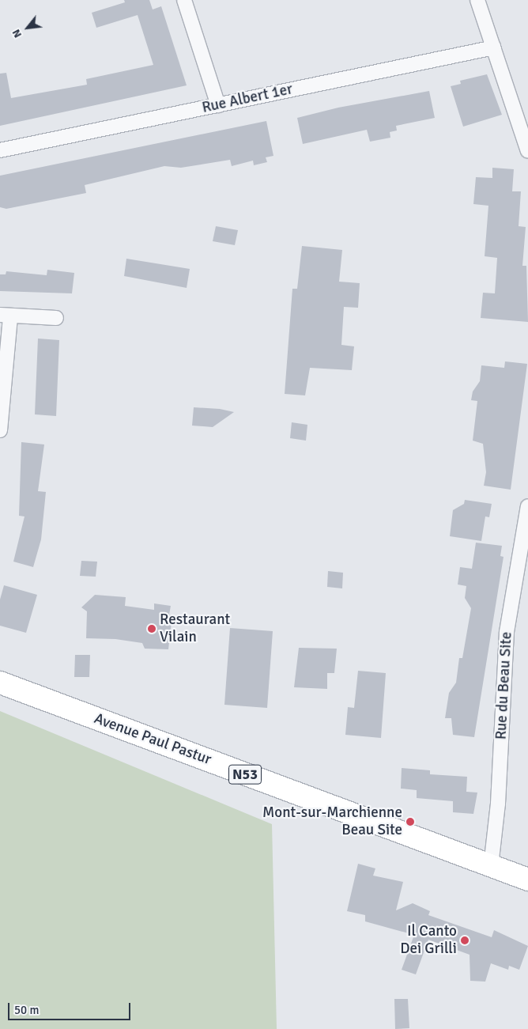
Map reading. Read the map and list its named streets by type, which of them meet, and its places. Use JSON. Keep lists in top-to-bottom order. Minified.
{"streets":{"main road":["Avenue Paul Pastur","N53"],"street":["Rue Albert 1er","Rue du Beau Site"]},"crossings":[["Rue du Beau Site","Avenue Paul Pastur"]],"places":["Restaurant Vilain","Mont-sur-Marchienne Beau Site","Il Canto Dei Grilli"],"scale_bar":"50 m","north":"bottom left"}
